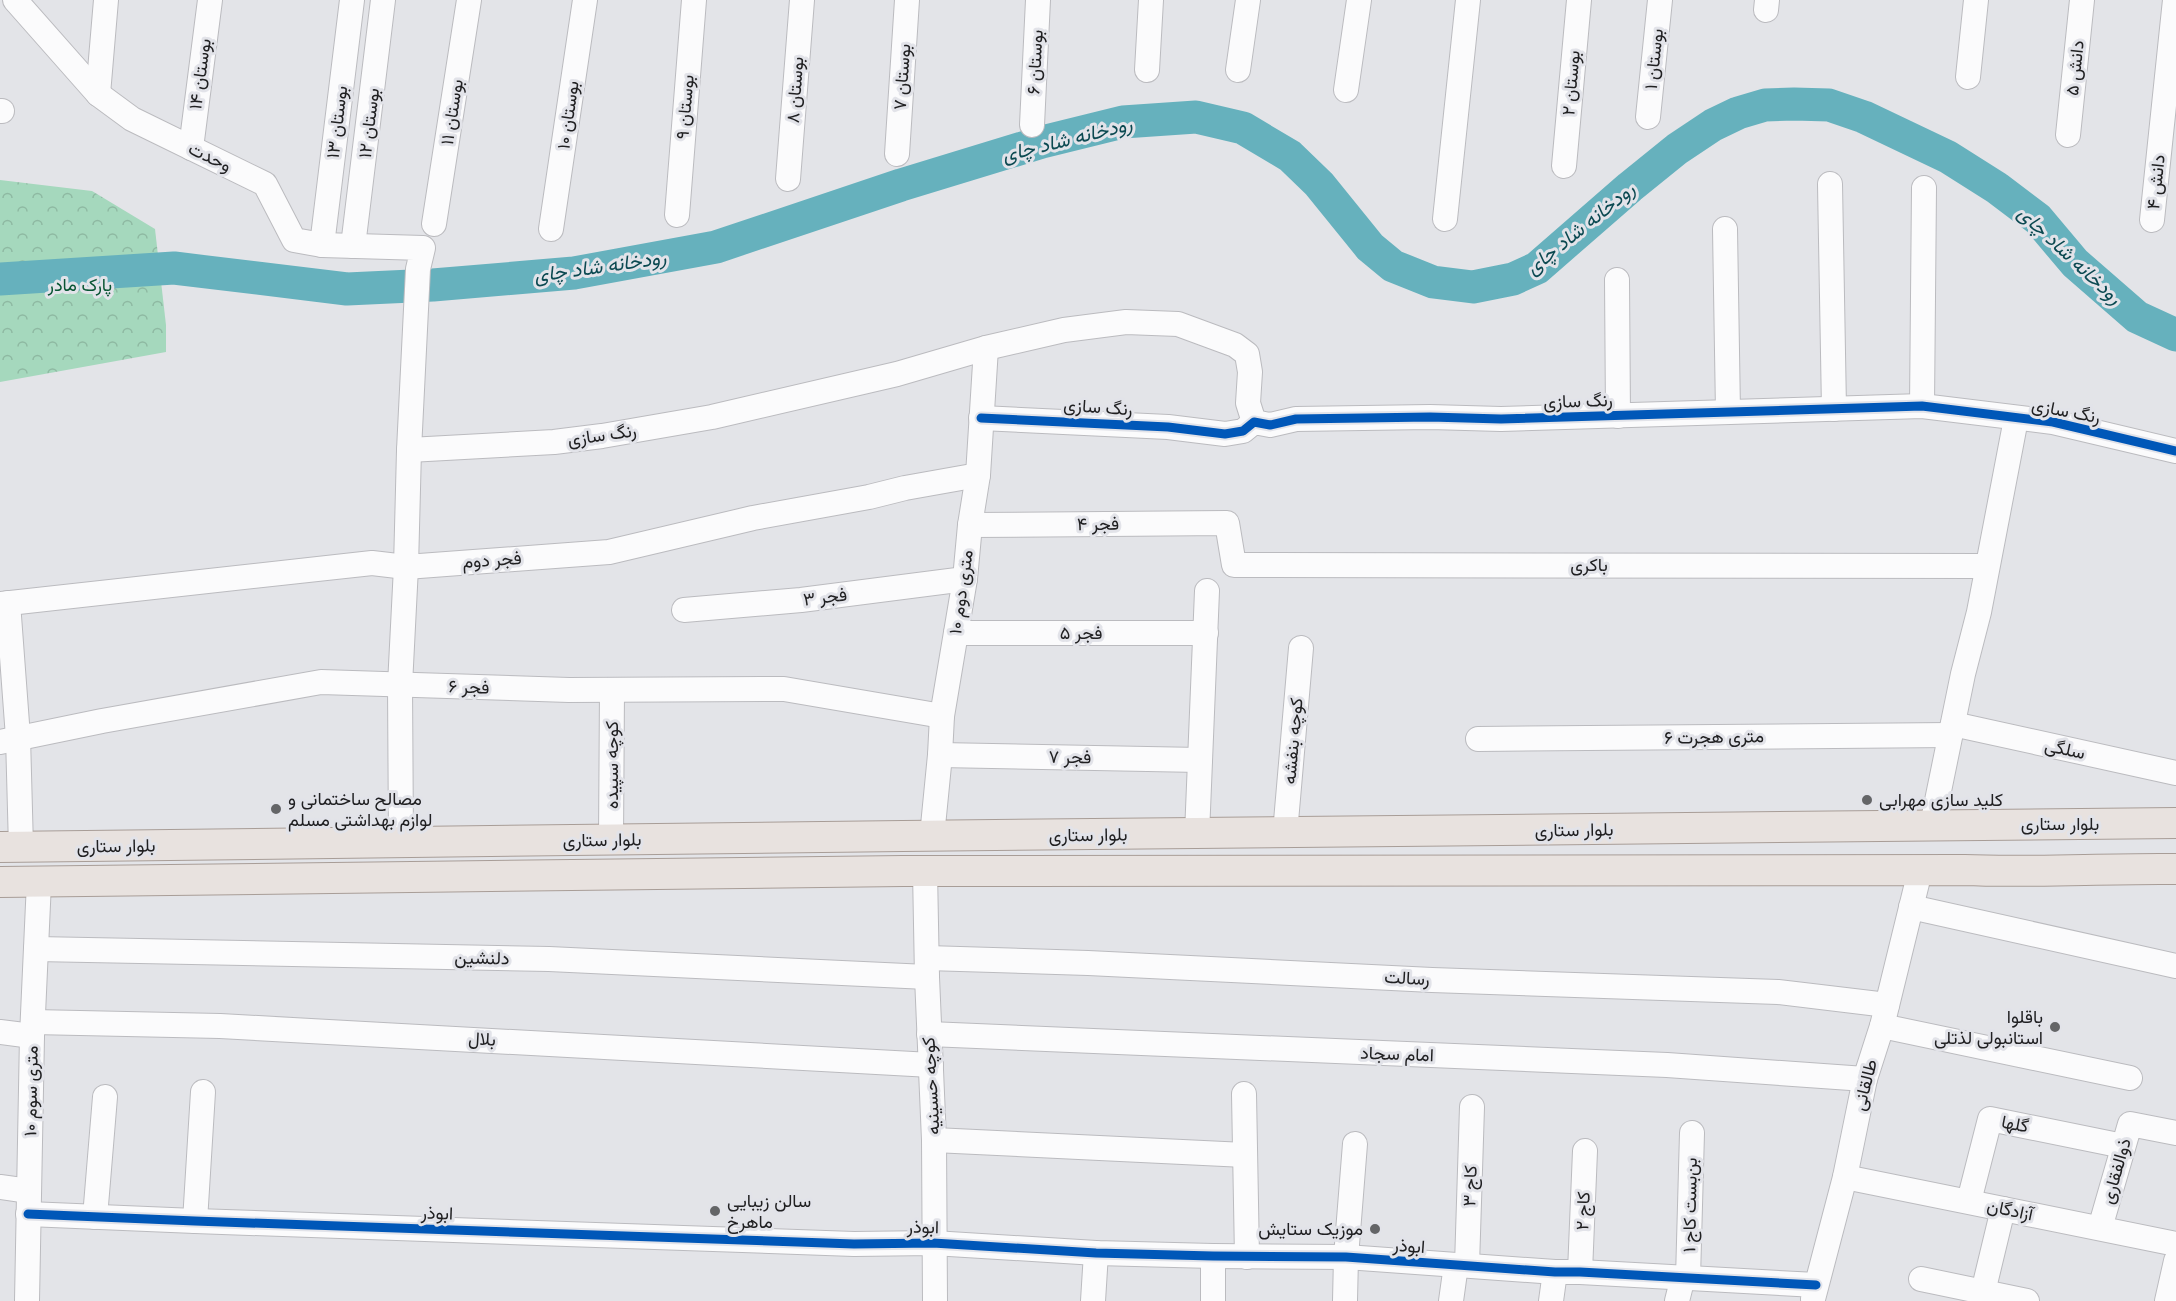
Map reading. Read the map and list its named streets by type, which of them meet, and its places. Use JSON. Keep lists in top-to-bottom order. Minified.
{"streets":{"main road":["بلوار ستاری"],"street":["بوستان ۱","بوستان ۶","دانش ۵","بوستان ۱۴","بوستان ۷","بوستان ۲","بوستان ۸","بوستان ۹","بوستان ۱۱","بوستان ۱۰","بوستان ۱۳","بوستان ۱۲","وحدت","دانش ۴","رنگ سازی","فجر ۴","فجر دوم","باکری","۱۰ متری دوم","فجر ۳","فجر ۵","فجر ۶","۶ متری هجرت","کوچه بنفشه","سلگی","فجر ۷","کوچه سپیده","دلنشین","رسالت","بلال","امام سجاد","طالقانی","کوچه حسینیه","۱۰ متری سوم","گلها","ذوالفقاری","کاج ۳","بن‌بست کاج ۱","آزادگان","کاج ۲","ابوذر"]},"crossings":[["بوستان ۱۴","وحدت"],["بوستان ۱۳","وحدت"],["بوستان ۱۲","وحدت"],["وحدت","رنگ سازی"],["رنگ سازی","۱۰ متری دوم"],["فجر ۴","باکری"],["فجر ۴","۱۰ متری دوم"],["فجر دوم","۱۰ متری دوم"],["۱۰ متری دوم","فجر ۳"],["۱۰ متری دوم","فجر ۵"],["۱۰ متری دوم","فجر ۶"],["۱۰ متری دوم","فجر ۷"],["۱۰ متری دوم","بلوار ستاری"],["فجر ۶","کوچه سپیده"],["۶ متری هجرت","سلگی"],["کوچه بنفشه","بلوار ستاری"],["کوچه سپیده","بلوار ستاری"],["بلوار ستاری","طالقانی"],["بلوار ستاری","کوچه حسینیه"],["بلوار ستاری","۱۰ متری سوم"],["دلنشین","رسالت"],["دلنشین","کوچه حسینیه"],["دلنشین","۱۰ متری سوم"],["رسالت","طالقانی"],["رسالت","کوچه حسینیه"],["بلال","کوچه حسینیه"],["بلال","۱۰ متری سوم"],["امام سجاد","طالقانی"],["امام سجاد","کوچه حسینیه"],["طالقانی","آزادگان"],["طالقانی","ابوذر"],["کوچه حسینیه","ابوذر"],["۱۰ متری سوم","ابوذر"],["گلها","ذوالفقاری"],["گلها","آزادگان"],["ذوالفقاری","آزادگان"],["کاج ۳","ابوذر"],["بن‌بست کاج ۱","ابوذر"],["کاج ۲","ابوذر"]],"water":["رودخانه شاد چای"],"parks":["پارک مادر"],"places":["کلید سازی مهرابی","مصالح ساختمانی و لوازم بهداشتی مسلم","باقلوا استانبولی لذتلی","سالن زیبایی ماهرخ","موزیک ستایش"]}
